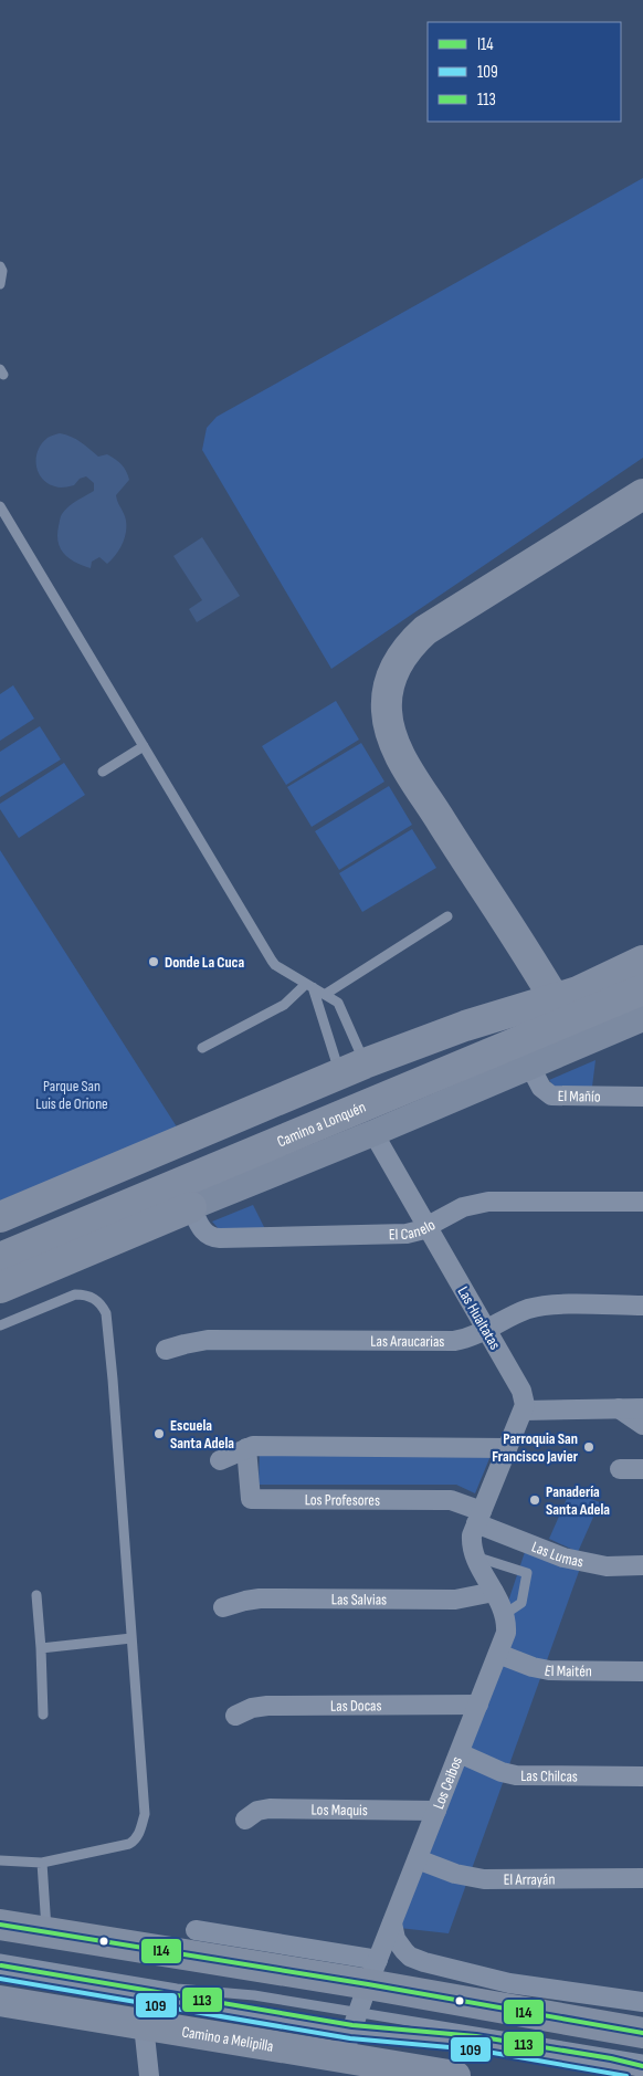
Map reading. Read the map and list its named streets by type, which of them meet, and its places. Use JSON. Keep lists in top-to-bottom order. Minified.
{"streets":{"main road":["Camino a Lonquén","Camino a Melipilla"],"street":["El Mañío","El Canelo","Las Hualtatas","Las Araucarias","Los Profesores","Las Lumas","Las Salvias","El Maitén","Las Docas","Las Chilcas","Los Ceibos","Los Maquis","El Arrayán"]},"crossings":[["El Mañío","Camino a Lonquén"],["Camino a Lonquén","El Canelo"],["Camino a Lonquén","Las Hualtatas"],["El Canelo","Las Hualtatas"],["Las Hualtatas","Las Araucarias"],["Los Profesores","Las Lumas"],["El Maitén","Los Ceibos"],["Las Docas","Los Ceibos"],["Las Chilcas","Los Ceibos"],["Los Ceibos","Los Maquis"],["Los Ceibos","El Arrayán"],["Los Ceibos","Camino a Melipilla"]],"parks":["Parque San Luis de Orione"],"places":["Donde La Cuca","Escuela Santa Adela","Parroquia San Francisco Javier","Panadería Santa Adela"],"lines":["transit line I14","transit line 113","transit line 109"],"legend":["I14","109","113"]}
